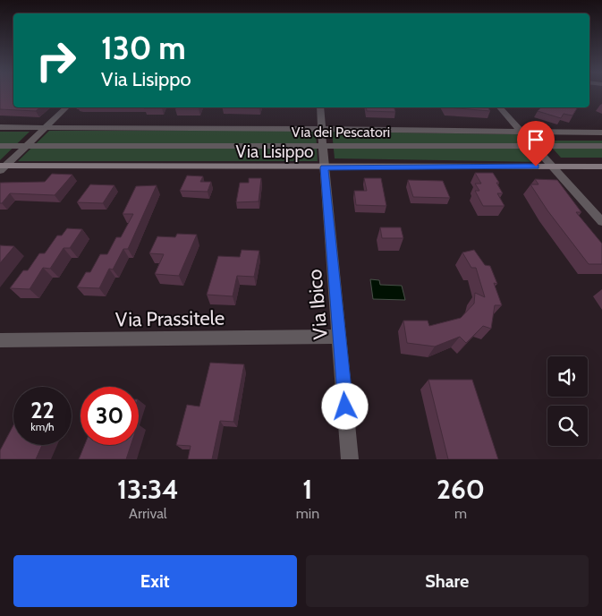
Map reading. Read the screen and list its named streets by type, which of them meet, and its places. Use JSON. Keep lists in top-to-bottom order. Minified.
{"streets":{"street":["Via dei Pescatori","Via Lisippo","Via Ibico","Via Prassitele"]},"crossings":[["Via dei Pescatori","Via Ibico"],["Via Lisippo","Via Ibico"],["Via Ibico","Via Prassitele"]],"page":{"turn":["130 m","Via Lisippo"],"speed":"22 km/h","limit":"30","eta":["13:34","Arrival","1","min","260","m"],"buttons":["Exit","Share"]}}
